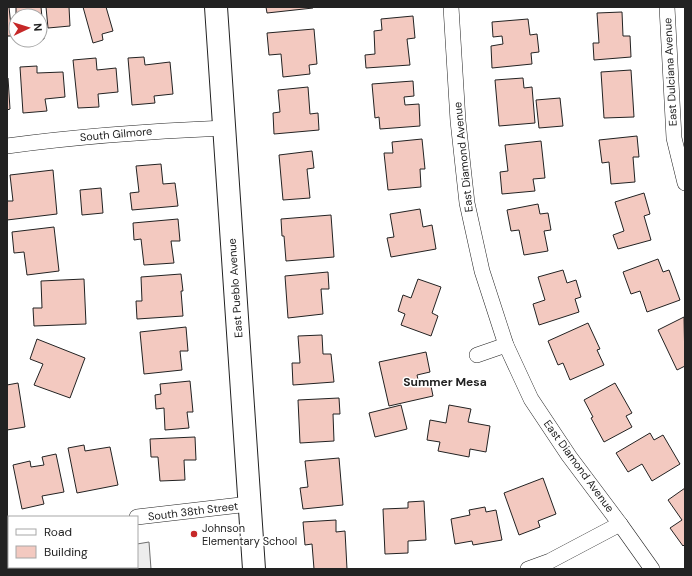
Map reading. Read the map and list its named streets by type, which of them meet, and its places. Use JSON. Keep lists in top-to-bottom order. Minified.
{"streets":{"street":["East Dulciana Avenue","South Gilmore","East Diamond Avenue","East Pueblo Avenue","South 38th Street"]},"crossings":[["South Gilmore","East Pueblo Avenue"],["East Pueblo Avenue","South 38th Street"]],"districts":["Summer Mesa"],"places":["Johnson Elementary School"],"legend":["Road","Building"],"north":"right"}
